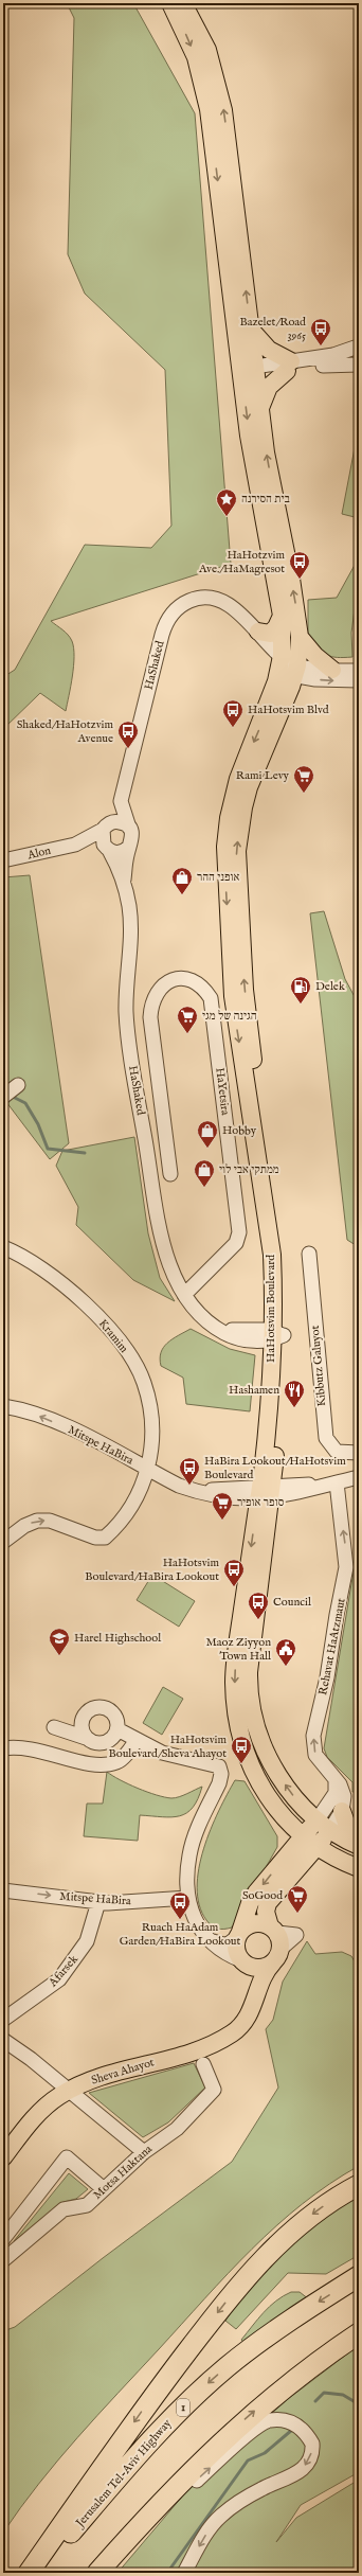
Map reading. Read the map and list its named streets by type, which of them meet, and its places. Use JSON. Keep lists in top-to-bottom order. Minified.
{"streets":{"highway":["1","Jerusalem Tel-Aviv Highway"],"main road":["HaHotsvim Boulevard","Sheva Ahayot"],"street":["HaShaked","Alon","HaYetsira","Kramim","Kibbutz Galuyot","Mitspe HaBira","Rehavat HaAtzmaut","Afarsek","Motsa Haktana"]},"crossings":[["HaShaked","Alon"],["HaShaked","HaYetsira"],["HaShaked","HaHotsvim Boulevard"],["HaHotsvim Boulevard","Mitspe HaBira"],["Kramim","Mitspe HaBira"],["Mitspe HaBira","Rehavat HaAtzmaut"],["Mitspe HaBira","Afarsek"]],"one_way":["Rehavat HaAtzmaut"],"places":{"bus stop":["Bazelet/Road 3965","HaHotzvim Ave./HaMagresot","HaHotsvim Blvd","Shaked/HaHotzvim Avenue","HaBira Lookout/HaHotsvim Boulevard","HaHotsvim Boulevard/HaBira Lookout","Council","HaHotsvim Boulevard/Sheva Ahayot","Ruach HaAdam Garden/HaBira Lookout"],"place":["בית הסירנה"],"supermarket":["Rami Levy","הגינה של מגי","סופר אופיר","SoGood"],"shop":["אופני ההר","Hobby","ממתקי אבי לוי"],"fuel station":["Delek"],"restaurant":["Hashamen"],"school or university":["Harel Highschool"],"public building":["Maoz Ziyyon Town Hall"]}}
